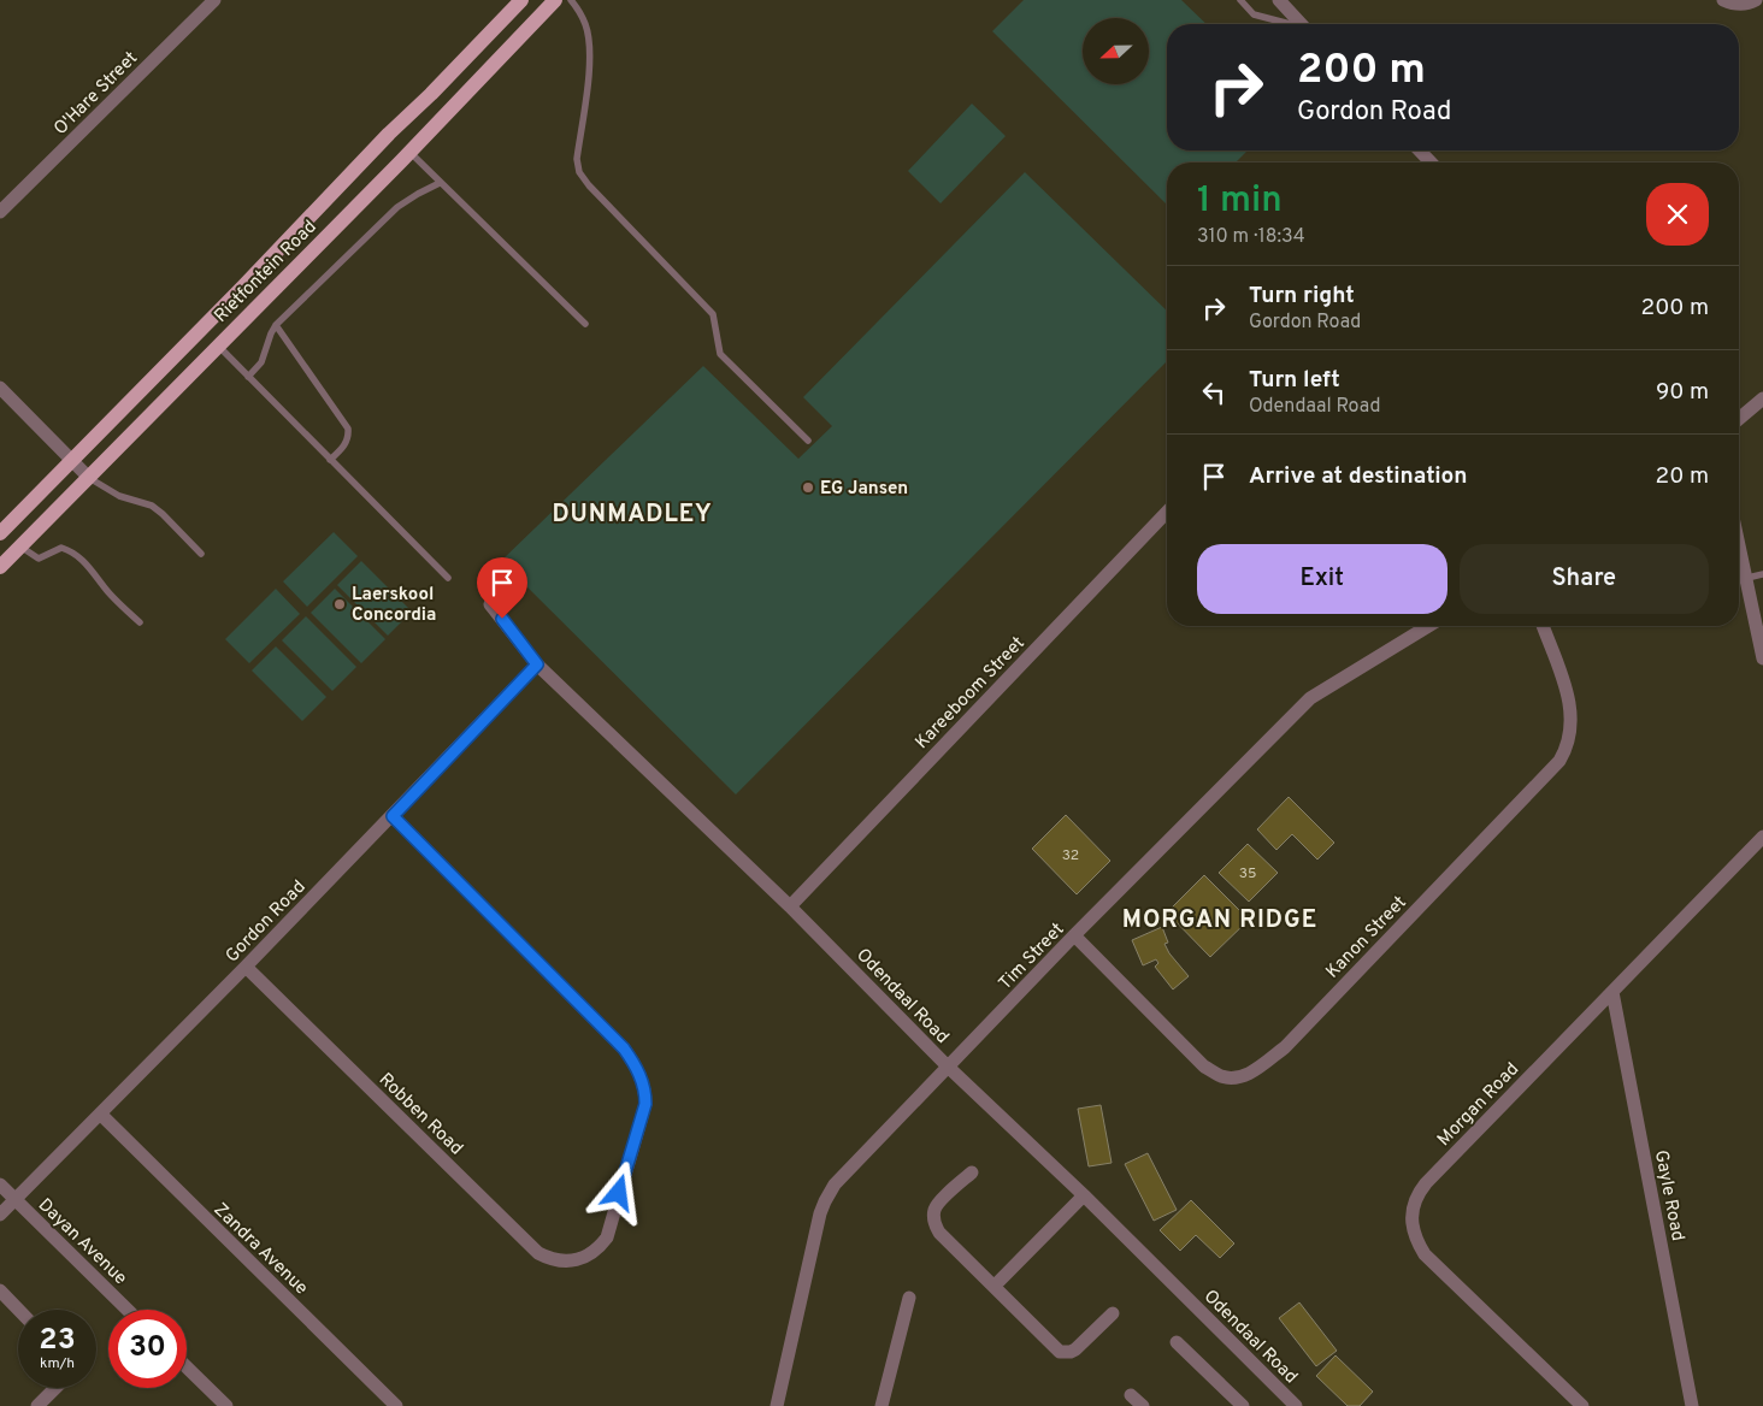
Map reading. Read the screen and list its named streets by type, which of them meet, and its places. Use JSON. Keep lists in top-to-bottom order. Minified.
{"streets":{"main road":["Rietfontein Road"],"street":["O'Hare Street","Kareeboom Street","Gordon Road","Kanon Street","Tim Street","Odendaal Road","Morgan Road","Robben Road","Gayle Road","Dayan Avenue","Zandra Avenue"]},"crossings":[["Kareeboom Street","Odendaal Road"],["Gordon Road","Odendaal Road"],["Gordon Road","Robben Road"],["Gordon Road","Dayan Avenue"],["Gordon Road","Zandra Avenue"],["Kanon Street","Tim Street"],["Tim Street","Odendaal Road"],["Morgan Road","Gayle Road"]],"districts":["DUNMADLEY","MORGAN RIDGE"],"places":["EG Jansen","Laerskool Concordia"],"house_numbers":["32","35"],"north":"left","page":{"turn":["200 m","Gordon Road"],"heading":["1 min","310 m · 18:34"],"list":[{"name":"Turn right","note":"Gordon Road","value":"200 m"},{"name":"Turn left","note":"Odendaal Road","value":"90 m"},{"name":"Arrive at destination","value":"20 m"}],"buttons":["Exit","Share"],"speed":"23 km/h","limit":"30"}}
